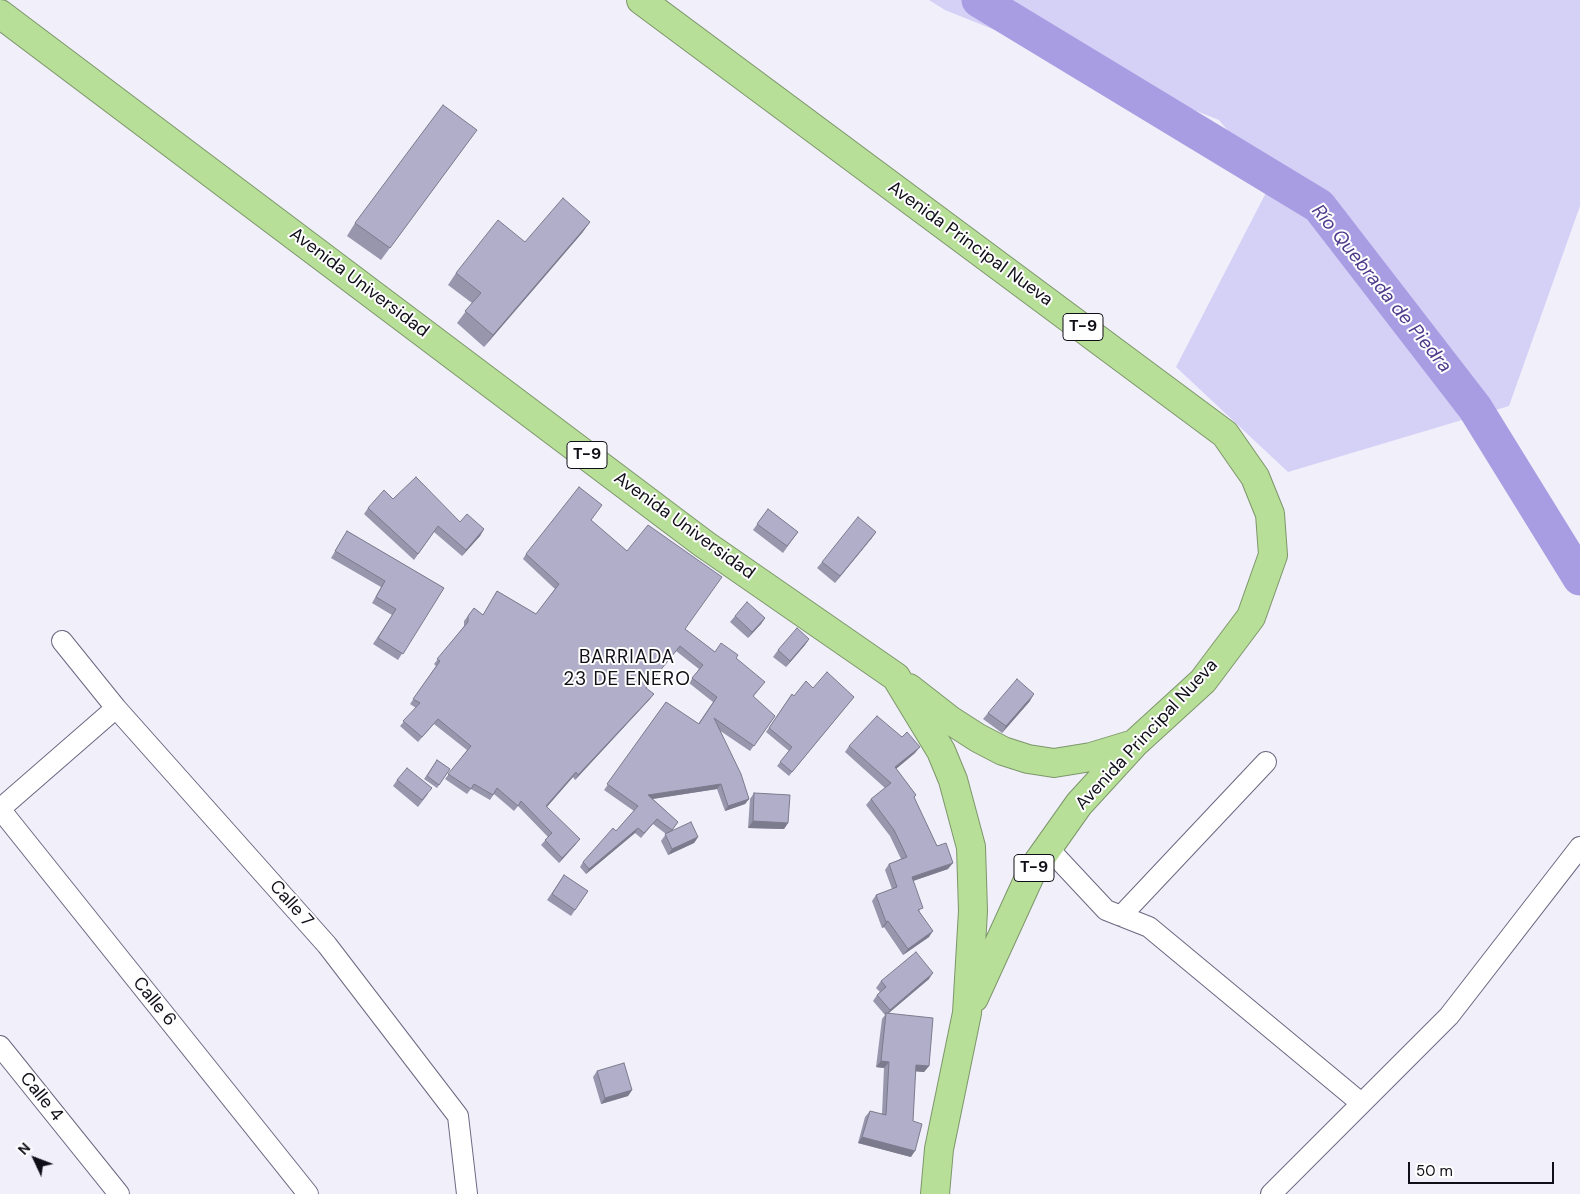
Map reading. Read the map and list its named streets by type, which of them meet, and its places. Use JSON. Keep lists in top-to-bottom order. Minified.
{"streets":{"highway":["Avenida Principal Nueva","Avenida Universidad","T-9"],"street":["Calle 7","Calle 6","Calle 4"]},"crossings":[["Avenida Principal Nueva","Avenida Universidad"],["Avenida Principal Nueva","T-9"],["Avenida Universidad","T-9"]],"districts":["BARRIADA 23 DE ENERO"],"water":["Río Quebrada de Piedra"],"scale_bar":"50 m","north":"top left"}
